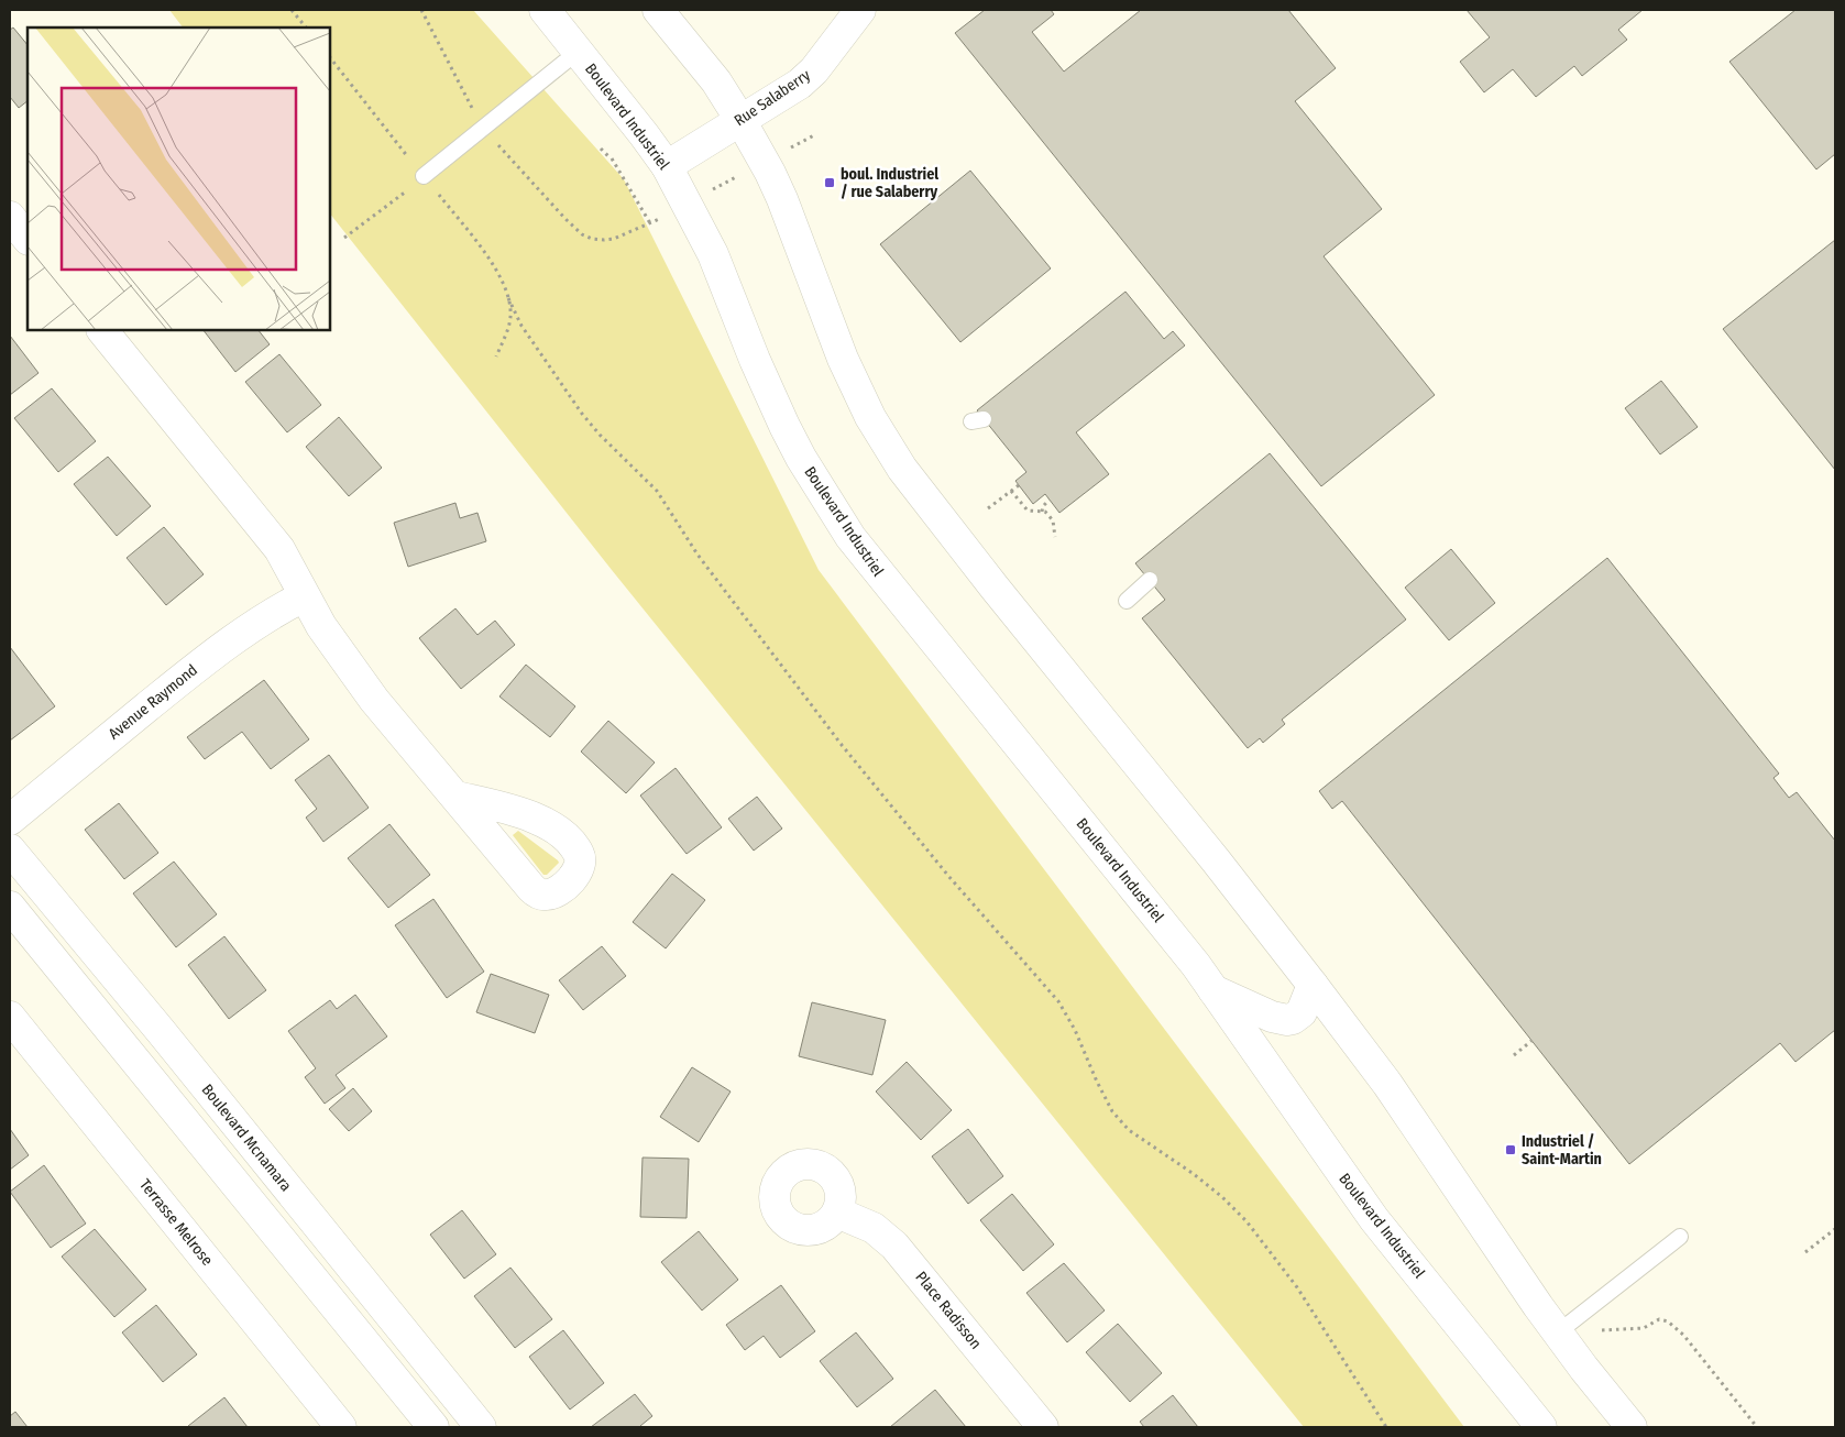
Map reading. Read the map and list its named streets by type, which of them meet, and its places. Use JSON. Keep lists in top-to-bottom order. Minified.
{"streets":{"street":["Rue Salaberry","Boulevard Industriel","Avenue Raymond","Boulevard Mcnamara","Terrasse Melrose","Place Radisson"]},"crossings":[["Rue Salaberry","Boulevard Industriel"]],"places":{"transit":["boul. Industriel / rue Salaberry","Industriel / Saint-Martin"]}}
